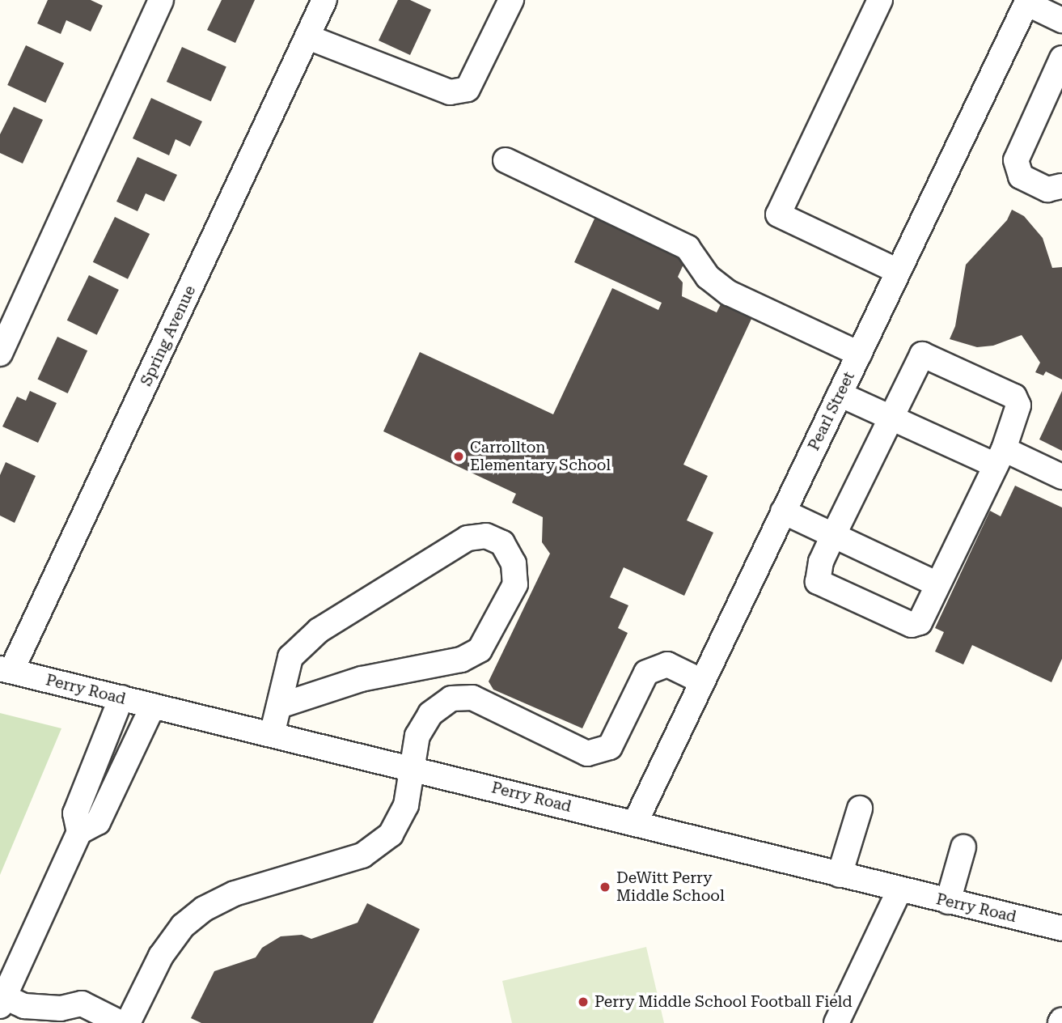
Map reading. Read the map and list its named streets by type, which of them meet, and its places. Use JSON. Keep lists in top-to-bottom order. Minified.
{"streets":{"street":["Spring Avenue","Pearl Street","Perry Road"]},"crossings":[["Spring Avenue","Perry Road"],["Pearl Street","Perry Road"]],"places":["Carrollton Elementary School","DeWitt Perry Middle School","Perry Middle School Football Field"]}
